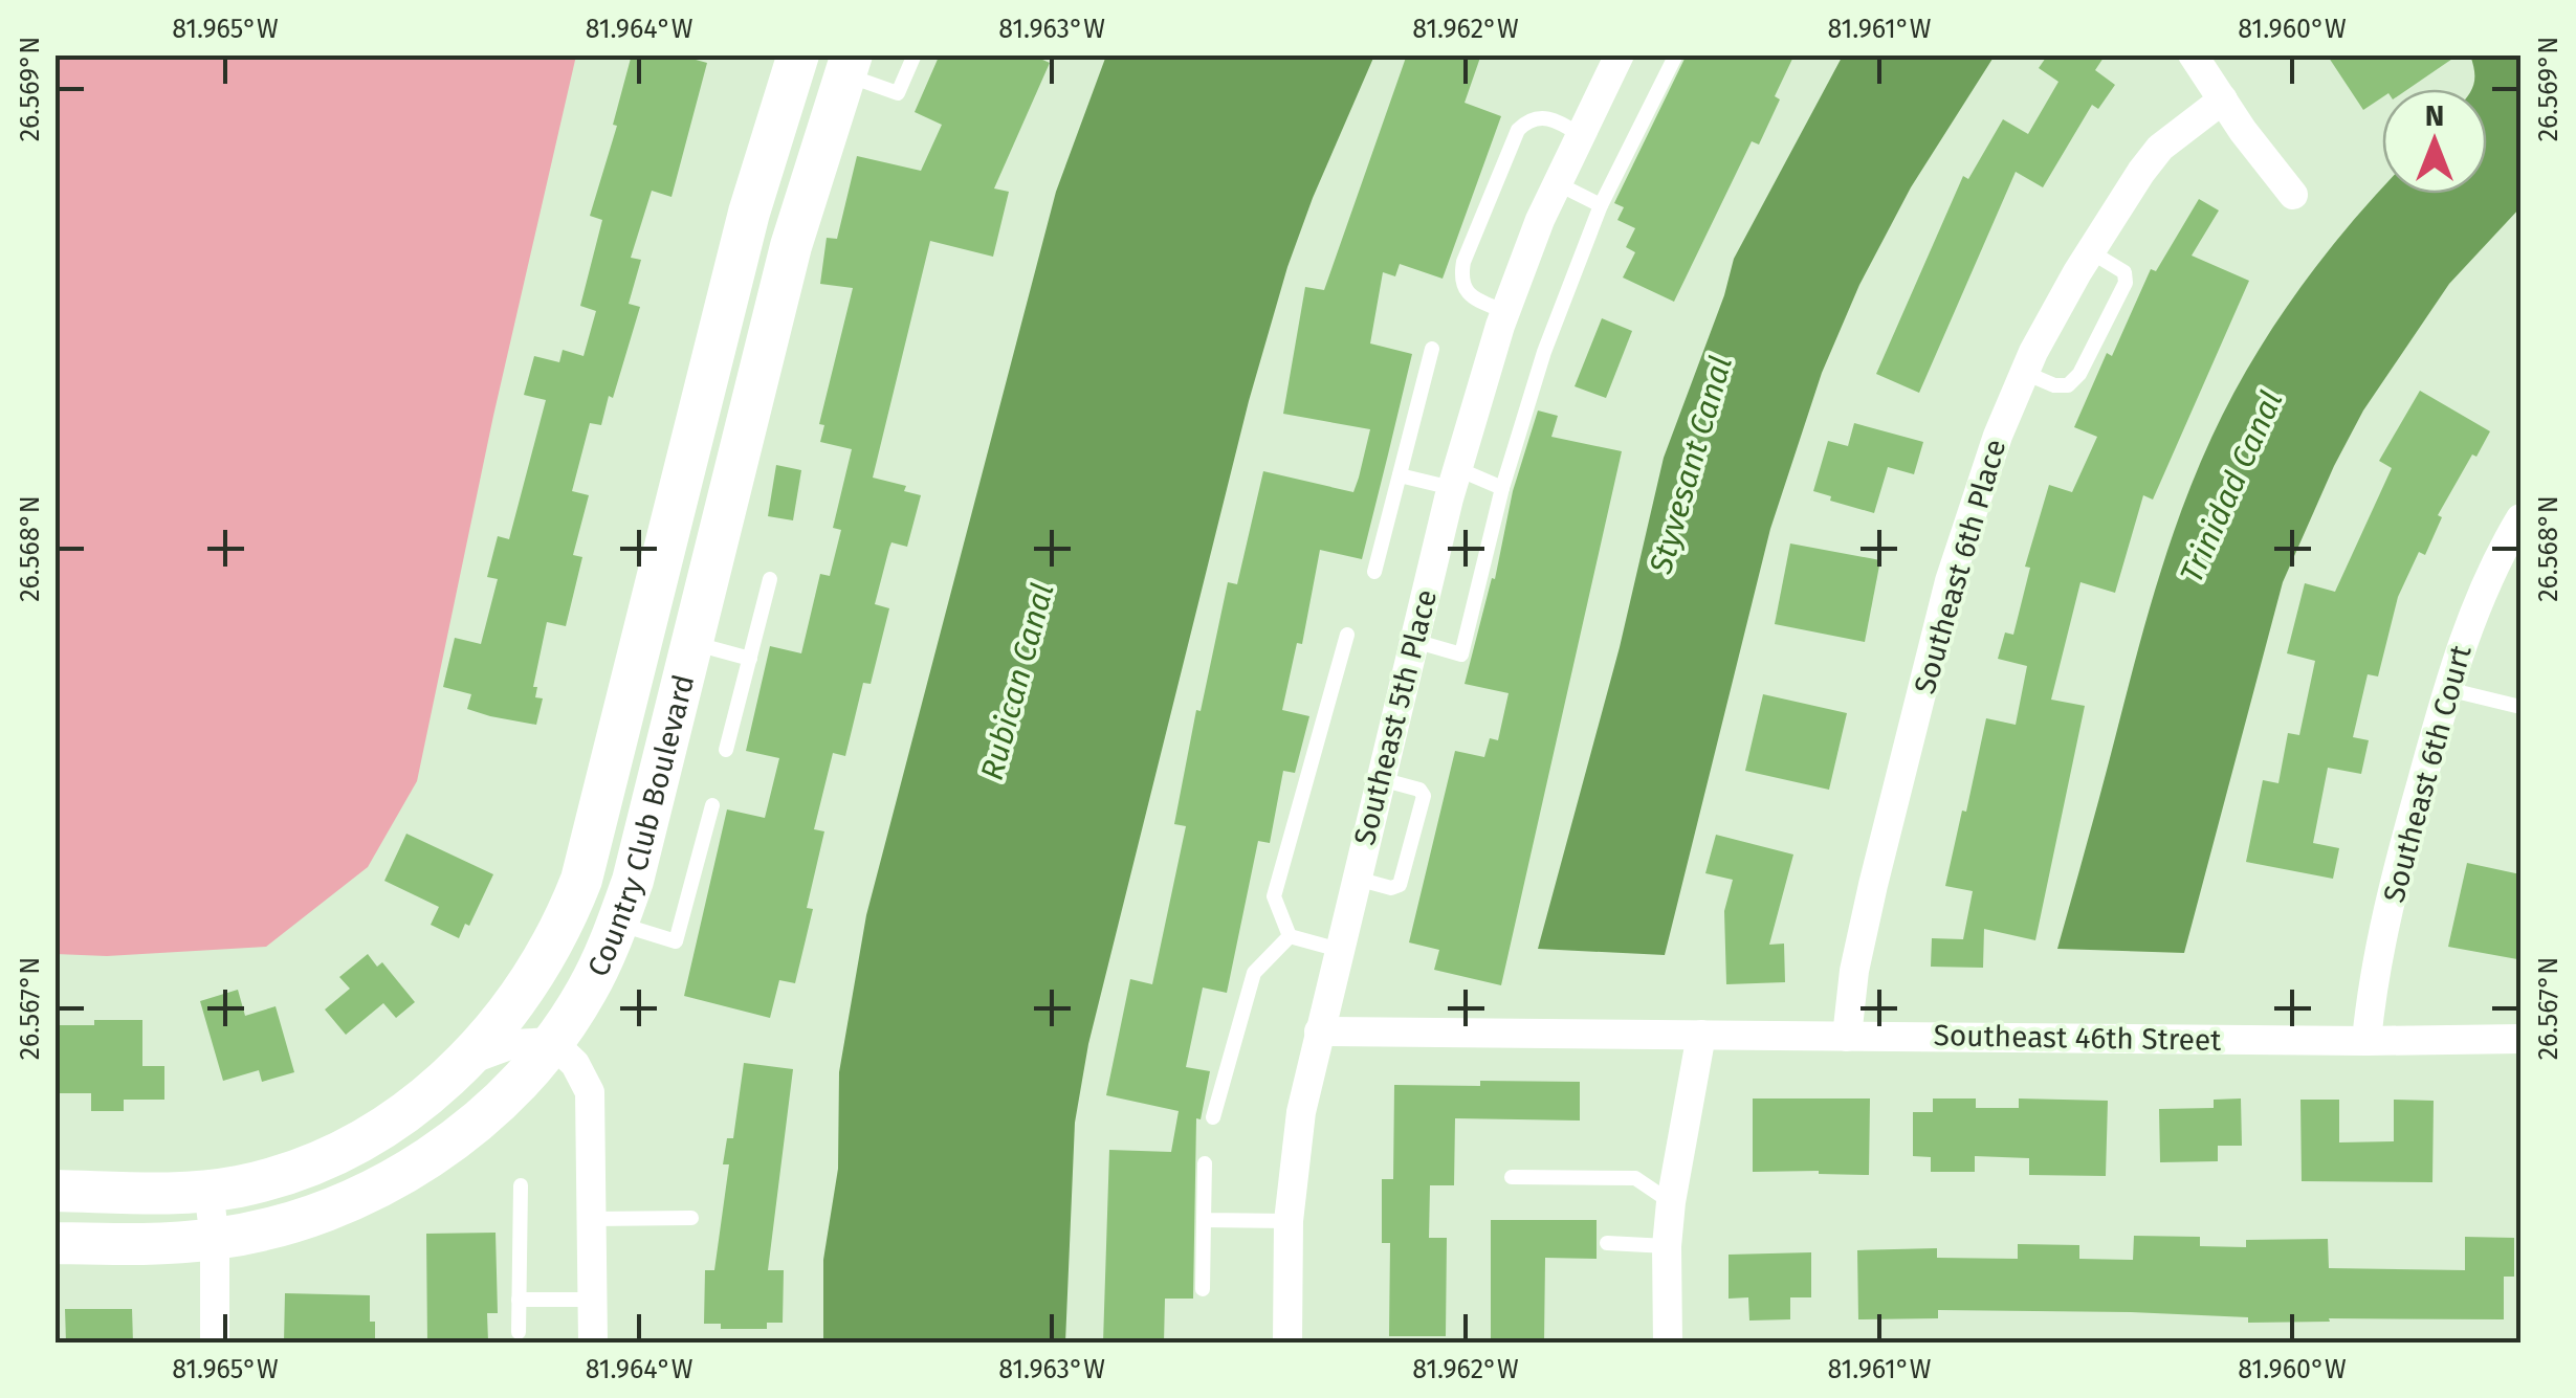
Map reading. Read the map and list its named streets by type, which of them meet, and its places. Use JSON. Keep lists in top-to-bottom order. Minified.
{"streets":{"main road":["Country Club Boulevard"],"street":["Southeast 6th Place","Southeast 5th Place","Southeast 6th Court","Southeast 46th Street"]},"crossings":[["Southeast 6th Place","Southeast 46th Street"],["Southeast 5th Place","Southeast 46th Street"],["Southeast 6th Court","Southeast 46th Street"]],"water":["Styvesant Canal","Trinidad Canal","Rubican Canal"],"north":"top","coordinates":["81.965°W","81.964°W","81.963°W","81.962°W","81.961°W","81.960°W","26.569°N","26.568°N","26.567°N"]}
